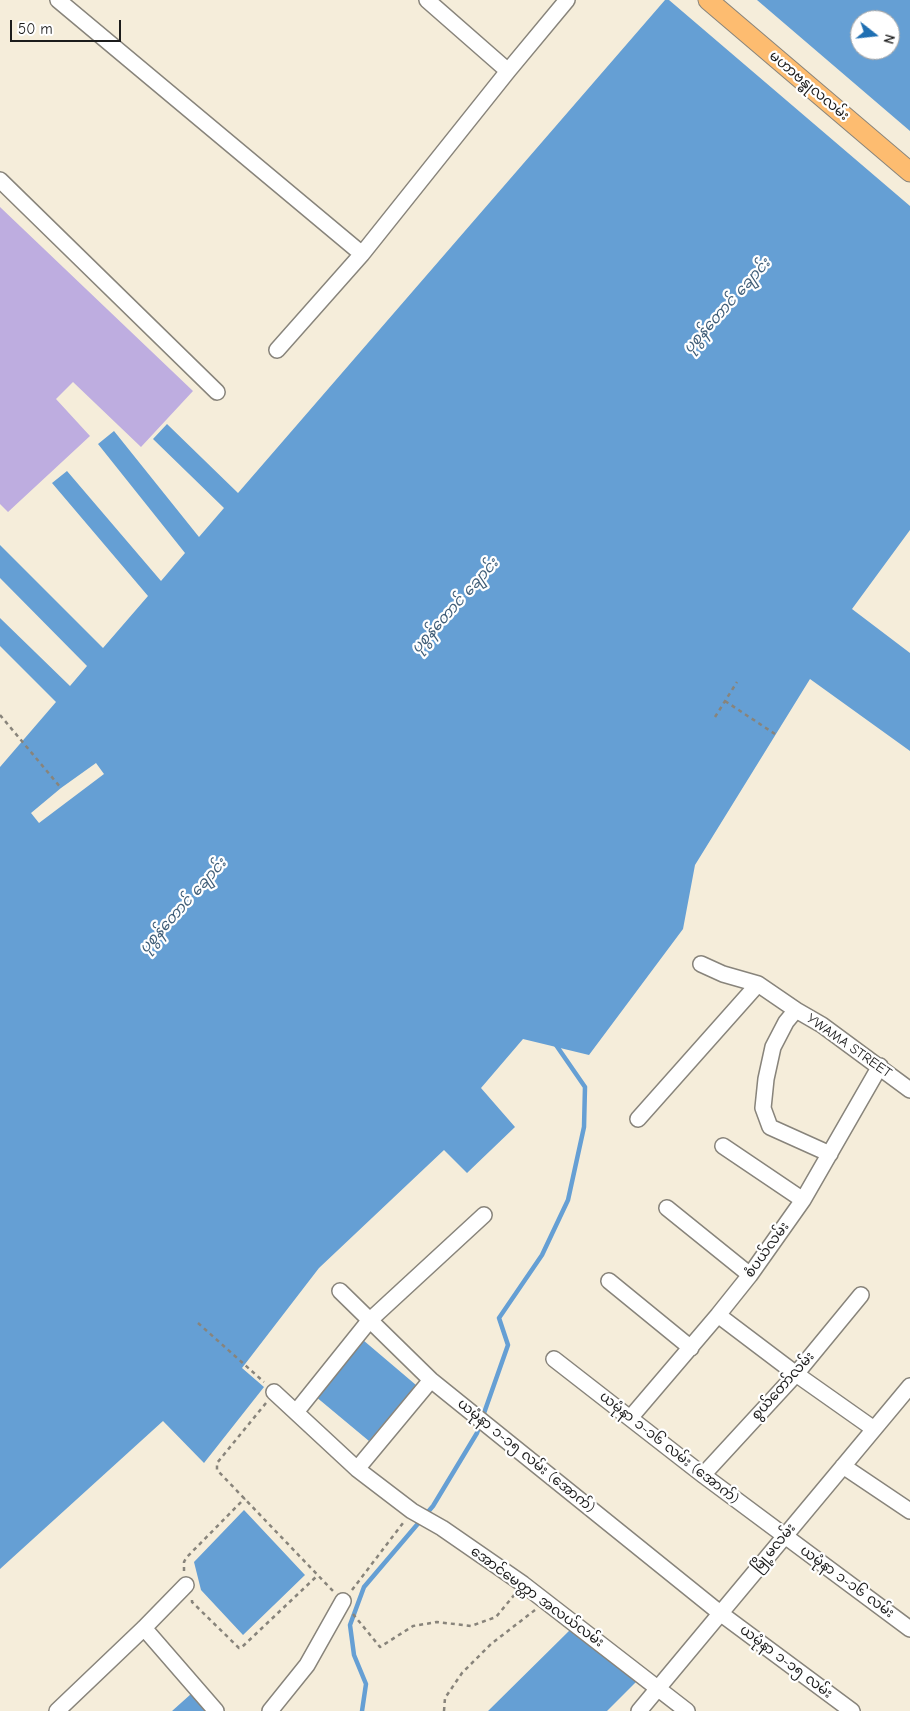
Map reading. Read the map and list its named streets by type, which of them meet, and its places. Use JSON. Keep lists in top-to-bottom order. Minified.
{"streets":{"main road":["မဟာဗန္ဓုလလမ်း"],"street":["YWAMA STREET","စံပယ်လမ်း","စွယ်တော်လမ်း","ယမုံနာ ၁-၁၆ လမ်း (အောက်)","ယမုံနာ ၁-၁၅ လမ်း (အောက်)","မြို့မလမ်း","ယမုံနာ ၁-၁၆ လမ်း","အောင်မေတ္တာ အလယ်လမ်း","ယမုံနာ ၁-၁၅ လမ်း"]},"crossings":[["YWAMA STREET","စံပယ်လမ်း"],["စံပယ်လမ်း","ယမုံနာ ၁-၁၆ လမ်း (အောက်)"],["စွယ်တော်လမ်း","ယမုံနာ ၁-၁၆ လမ်း (အောက်)"],["ယမုံနာ ၁-၁၆ လမ်း (အောက်)","မြို့မလမ်း"],["ယမုံနာ ၁-၁၆ လမ်း (အောက်)","ယမုံနာ ၁-၁၆ လမ်း"],["ယမုံနာ ၁-၁၅ လမ်း (အောက်)","မြို့မလမ်း"],["ယမုံနာ ၁-၁၅ လမ်း (အောက်)","ယမုံနာ ၁-၁၅ လမ်း"],["မြို့မလမ်း","ယမုံနာ ၁-၁၆ လမ်း"],["မြို့မလမ်း","အောင်မေတ္တာ အလယ်လမ်း"],["မြို့မလမ်း","ယမုံနာ ၁-၁၅ လမ်း"]],"water":["ပုစွန်တောင် ချောင်း"],"scale_bar":"50 m","north":"right"}
